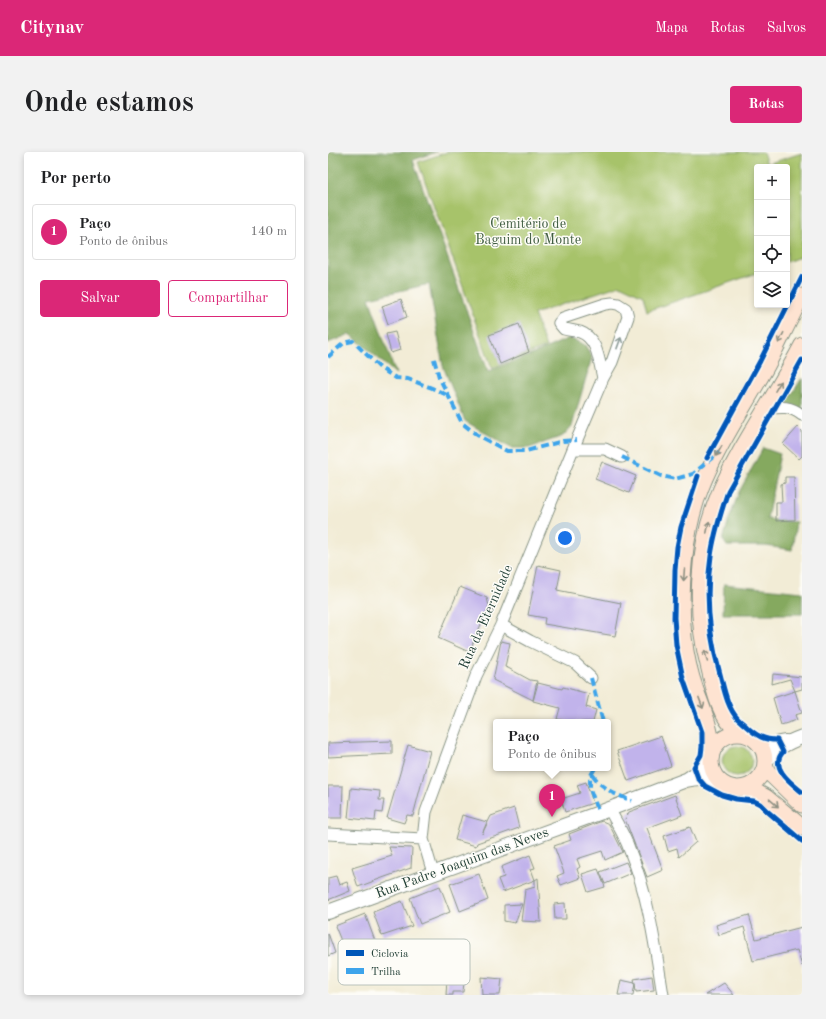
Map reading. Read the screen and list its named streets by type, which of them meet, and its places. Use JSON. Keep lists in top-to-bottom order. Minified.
{"streets":{"street":["Rua da Eternidade","Rua Padre Joaquim das Neves"]},"crossings":[["Rua da Eternidade","Rua Padre Joaquim das Neves"]],"parks":["Cemitério de Baguim do Monte"],"legend":["Ciclovia","Trilha"],"page":{"header":"Citynav","nav":["Mapa","Rotas","Salvos"],"buttons":["Rotas",["Salvar","Compartilhar"]],"title":"Onde estamos","heading":"Por perto","map_buttons":["+","−"],"list":[{"mark":"1","name":"Paço","note":"Ponto de ônibus","value":"140 m"}],"popup":["Paço","Ponto de ônibus"],"pins":"1"}}
